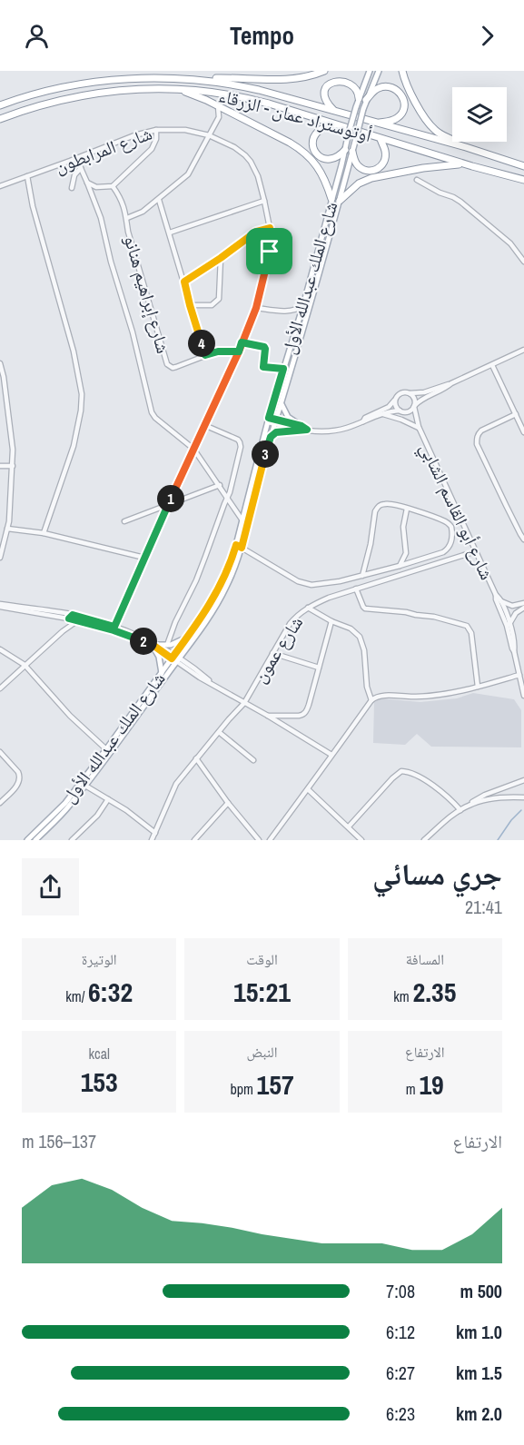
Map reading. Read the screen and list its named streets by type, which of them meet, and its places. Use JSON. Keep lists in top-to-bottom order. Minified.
{"streets":{"highway":["أوتوستراد عمان - الزرقاء"],"main road":["شارع الملك عبدالله الأول"],"street":["شارع المرابطون","شارع إبراهيم هنانو","شارع أبو القاسم الشابي","شارع عمون"]},"crossings":[["شارع المرابطون","شارع إبراهيم هنانو"],["شارع أبو القاسم الشابي","شارع عمون"]],"page":{"header":"Tempo","pins":["4","3","1","2"],"heading":["جري مسائي","21:41"],"stats":[["المسافة","2.35 km"],["الوقت","15:21"],["الوتيرة","6:32 /km"],["الارتفاع","19 m"],["النبض","157 bpm"],["kcal","153"]],"chart":["الارتفاع","137–156 m"],"list":[{"name":"500 m","note":"7:08"},{"name":"1.0 km","note":"6:12"},{"name":"1.5 km","note":"6:27"},{"name":"2.0 km","note":"6:23"}]}}
